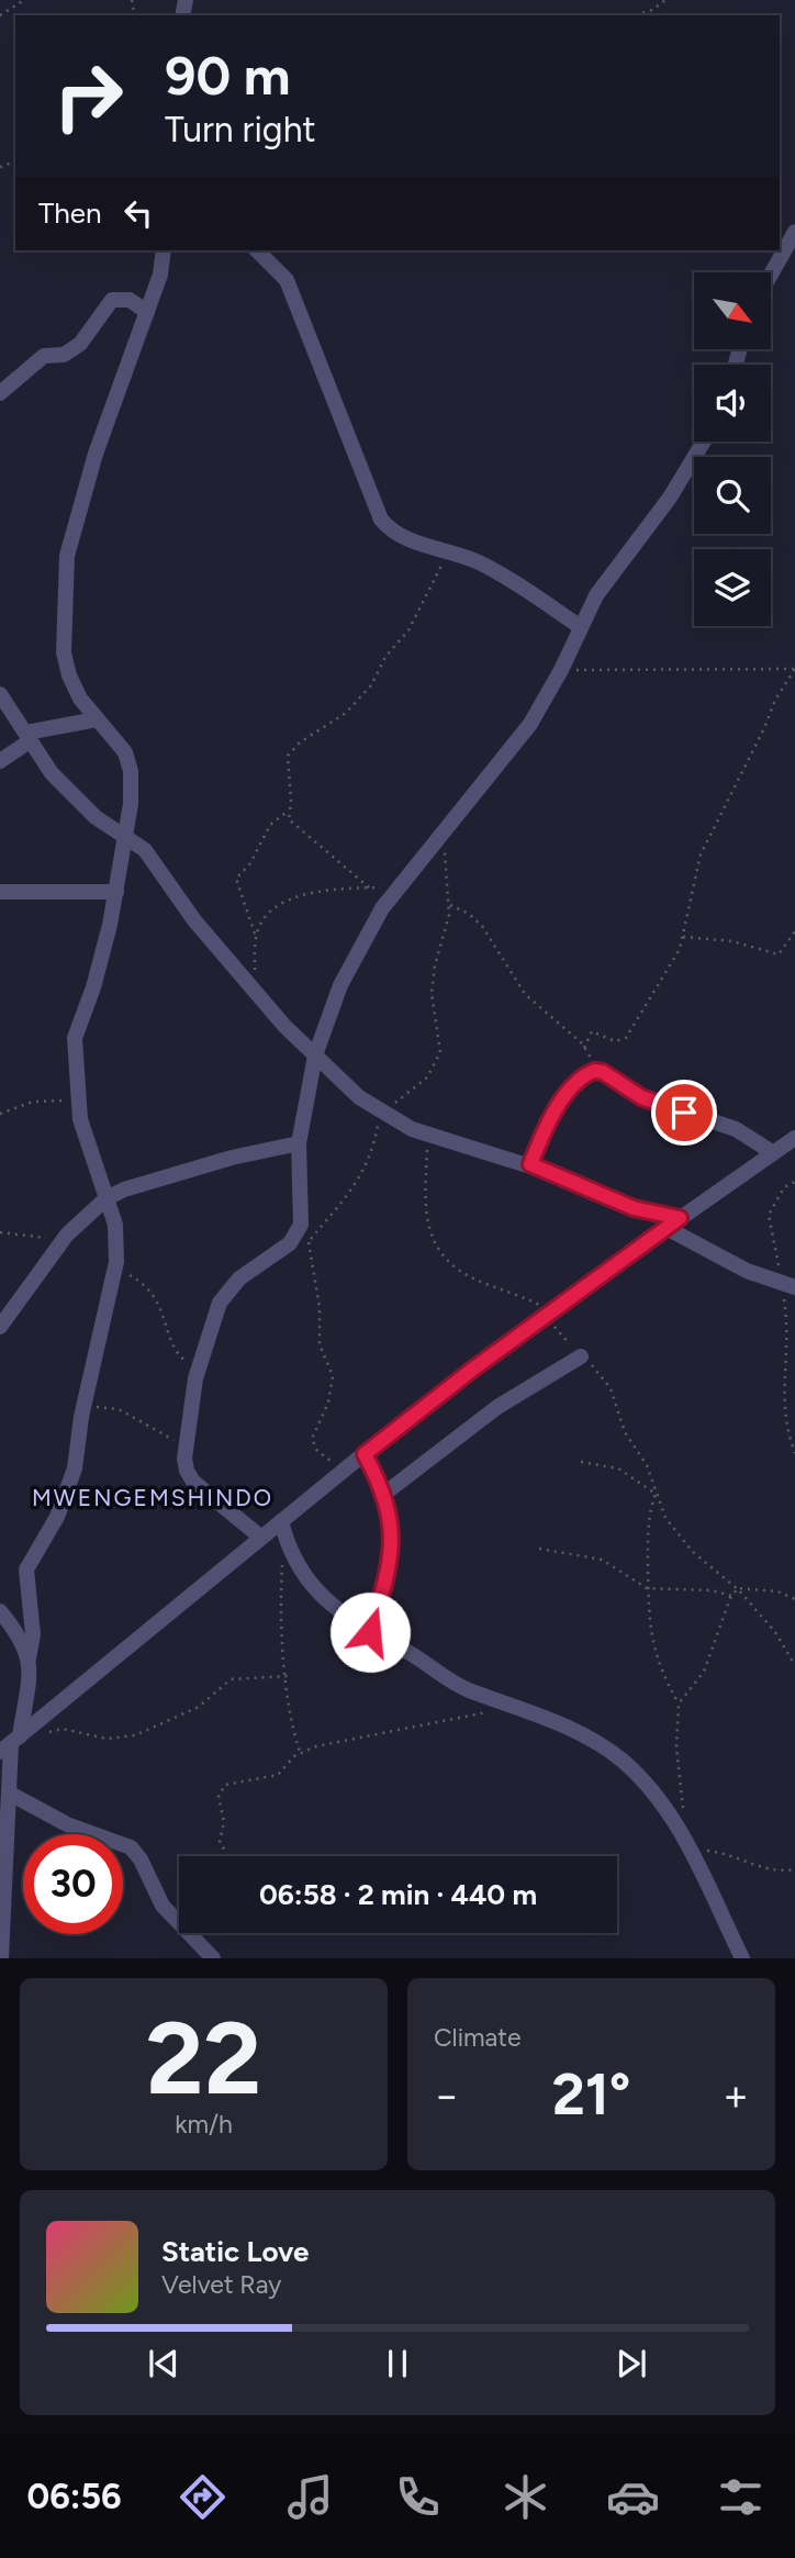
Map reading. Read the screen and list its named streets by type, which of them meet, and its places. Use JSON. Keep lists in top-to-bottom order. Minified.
{"districts":["MWENGEMSHINDO"],"north":"bottom right","page":{"turn":["90 m","Turn right"],"then":"Then","limit":"30","trip":"06:58 · 2 min · 440 m","tile":[["22","km/h"],"Climate"],"heat":["−","21°","+"],"song":["Static Love","Velvet Ray"],"tabs":"06:56"}}
